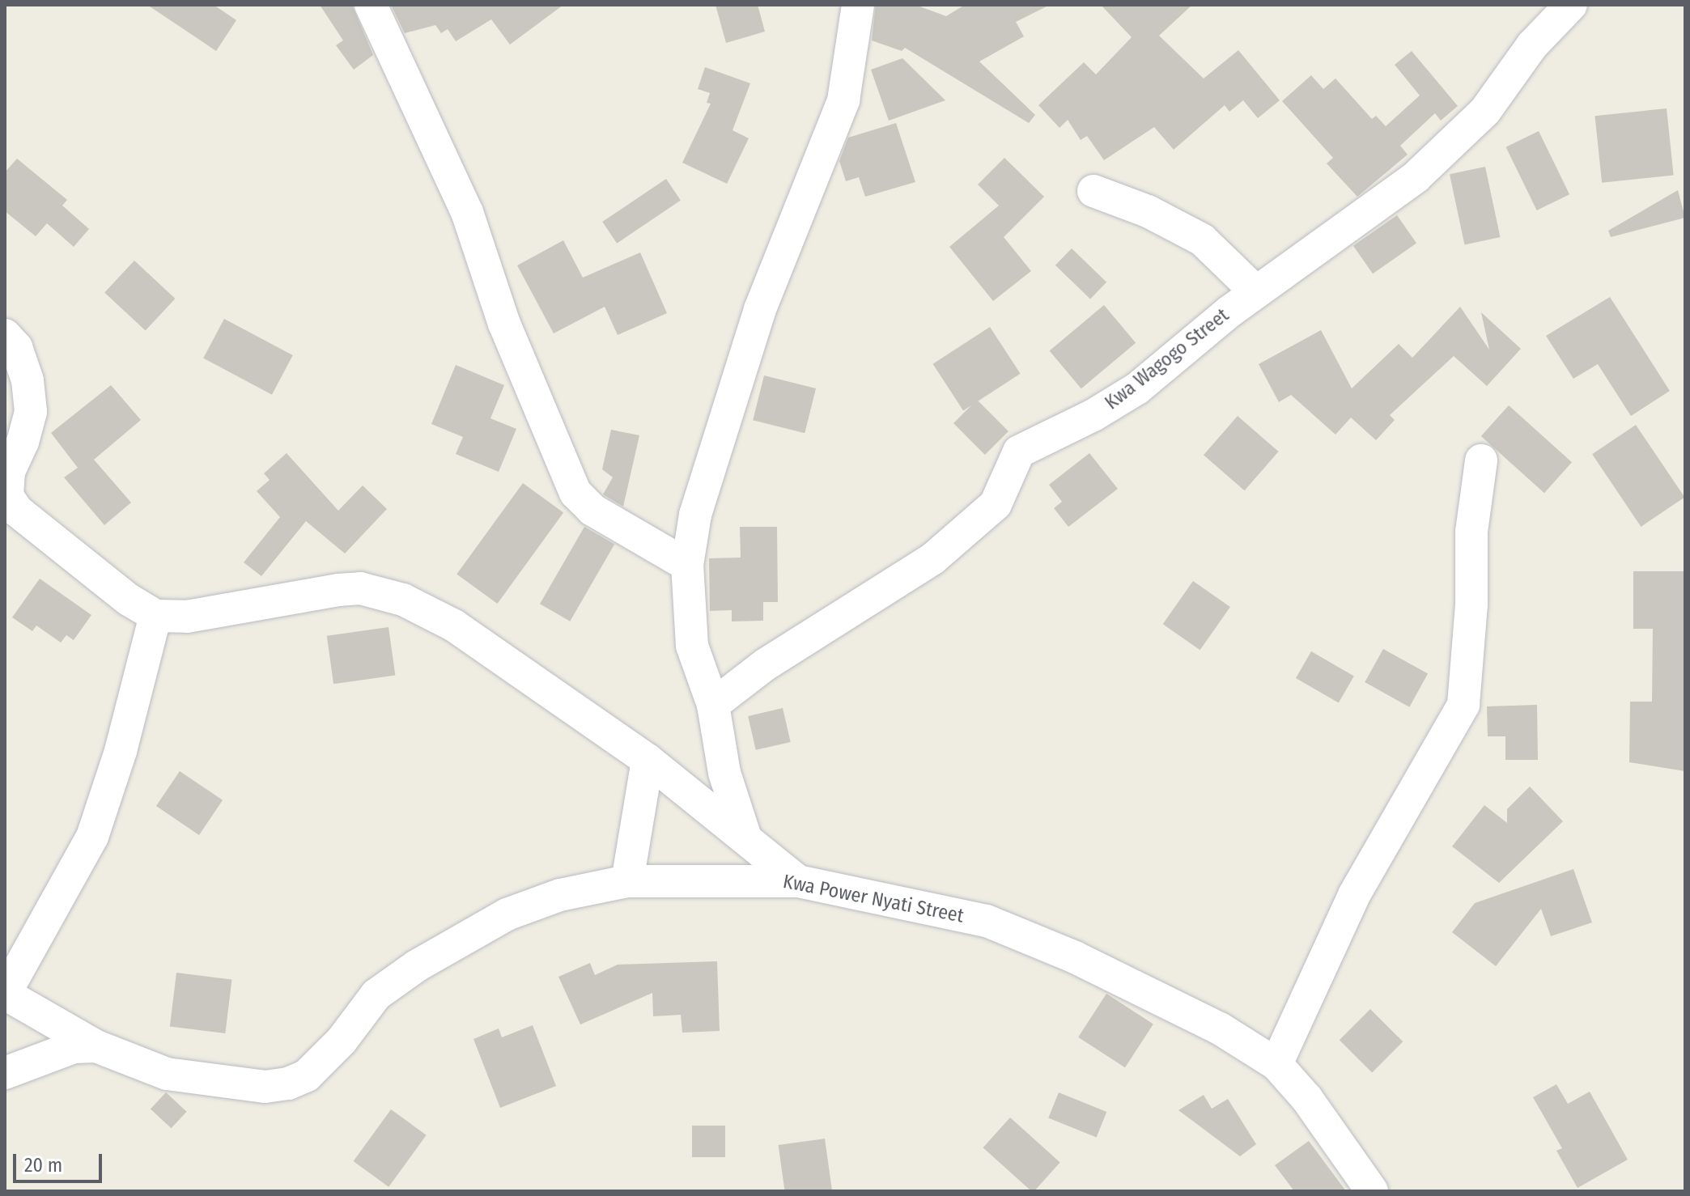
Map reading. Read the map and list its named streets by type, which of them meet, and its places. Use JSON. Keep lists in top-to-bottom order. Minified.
{"streets":{"street":["Kwa Wagogo Street","Kwa Power Nyati Street"]},"scale_bar":"20 m"}
